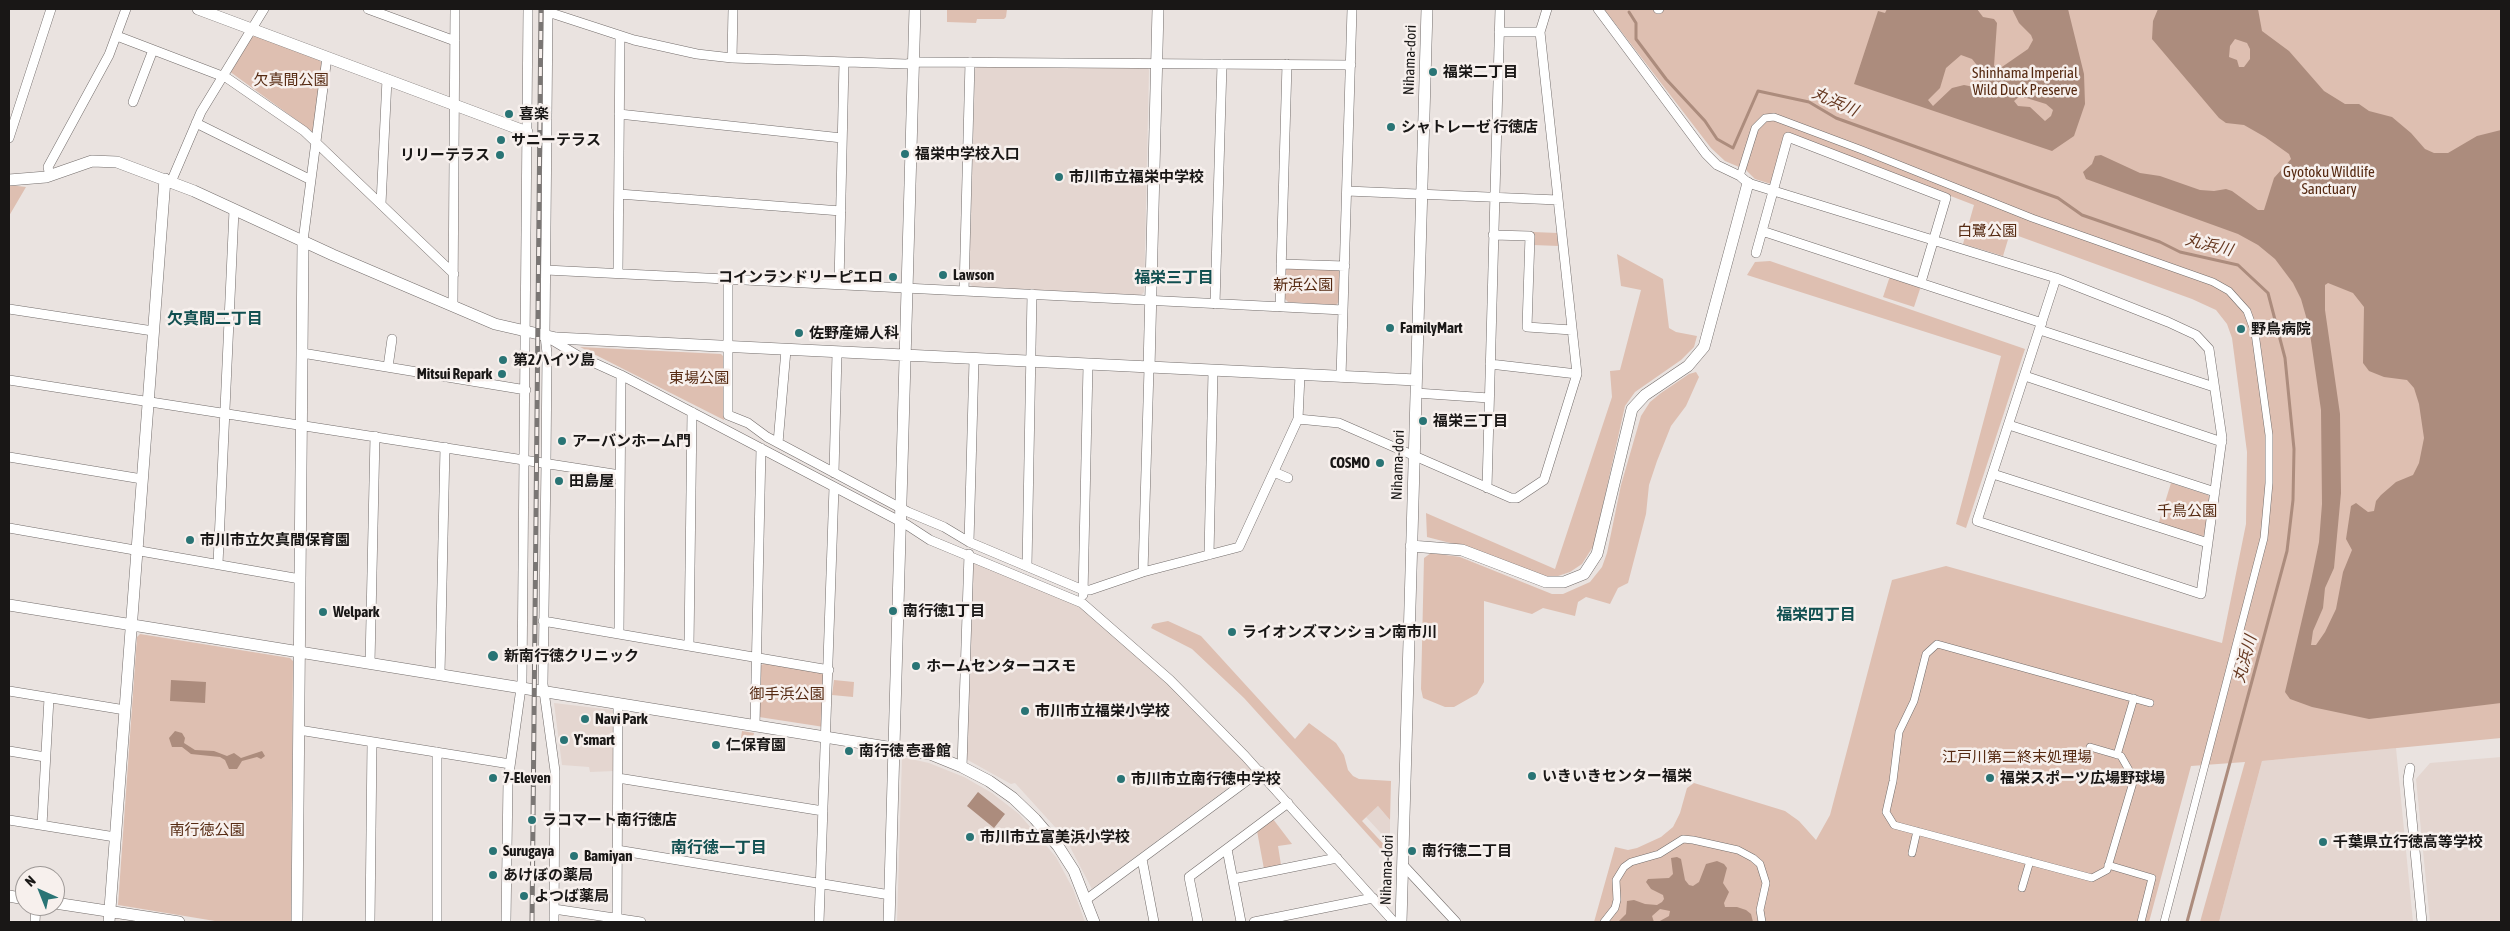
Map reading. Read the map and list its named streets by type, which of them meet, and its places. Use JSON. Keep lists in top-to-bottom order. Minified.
{"streets":{"street":["Nihama-dori"]},"districts":["福栄三丁目","欠真間二丁目","福栄四丁目","南行徳一丁目"],"water":["丸浜川"],"parks":["Shinhama Imperial Wild Duck Preserve","欠真間公園","Gyotoku Wildlife Sanctuary","白鷺公園","新浜公園","東場公園","千鳥公園","御手浜公園","江戸川第二終末処理場","南行徳公園"],"places":["福栄二丁目","喜楽","シャトレーゼ 行徳店","サニーテラス","福栄中学校入口","リリーテラス","市川市立福栄中学校","Lawson","コインランドリーピエロ","FamilyMart","野鳥病院","佐野産婦人科","第2ハイツ島","Mitsui Repark","福栄三丁目","アーバンホーム門","COSMO","田島屋","市川市立欠真間保育園","南行徳1丁目","Welpark","ライオンズマンション南市川","新南行徳クリニック","ホームセンターコスモ","市川市立福栄小学校","Navi Park","Y'smart","仁保育園","南行徳 壱番館","いきいきセンター福栄","7-Eleven","福栄スポーツ広場野球場","市川市立南行徳中学校","ラコマート南行徳店","市川市立富美浜小学校","千葉県立行徳高等学校","Surugaya","南行徳二丁目","Bamiyan","あけぼの薬局","よつば薬局"],"north":"top left"}
